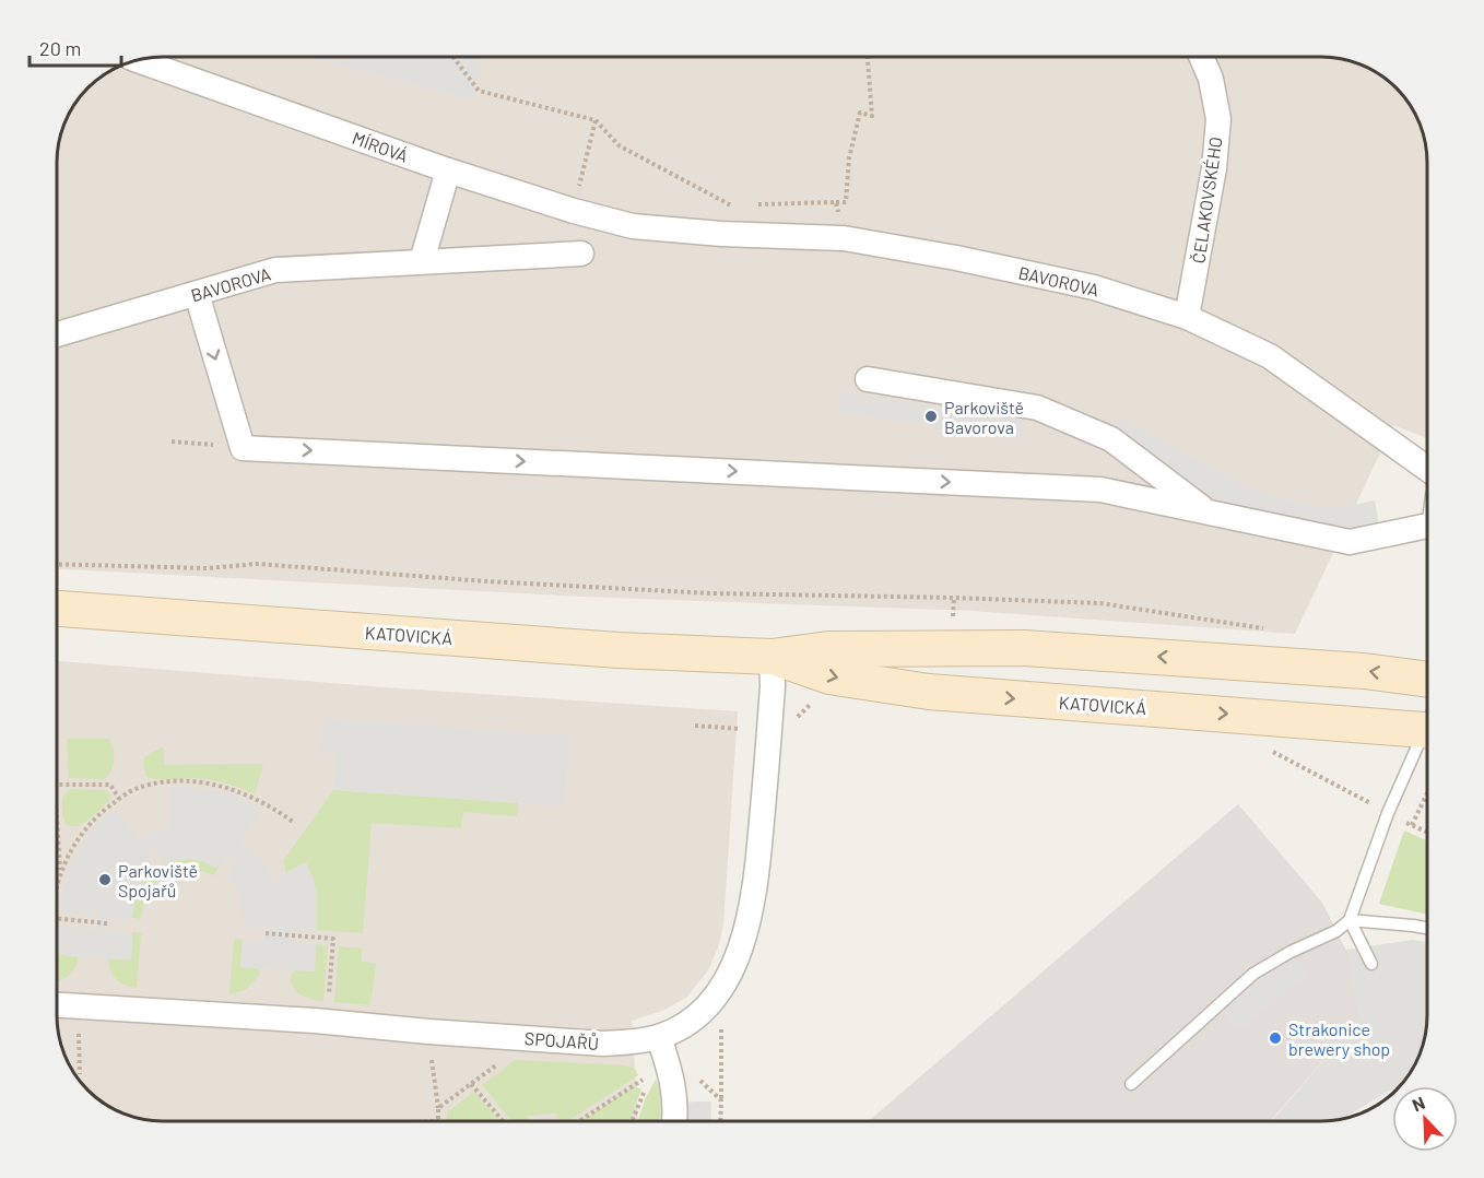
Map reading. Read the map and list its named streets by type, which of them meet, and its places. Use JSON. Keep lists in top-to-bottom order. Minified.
{"streets":{"main road":["KATOVICKÁ"],"street":["MÍROVÁ","ČELAKOVSKÉHO","BAVOROVA","SPOJAŘŮ"]},"crossings":[["MÍROVÁ","BAVOROVA"],["ČELAKOVSKÉHO","BAVOROVA"],["KATOVICKÁ","SPOJAŘŮ"]],"places":["Parkoviště Bavorova","Parkoviště Spojařů","Strakonice brewery shop"],"scale_bar":"20 m","north":"top left"}
